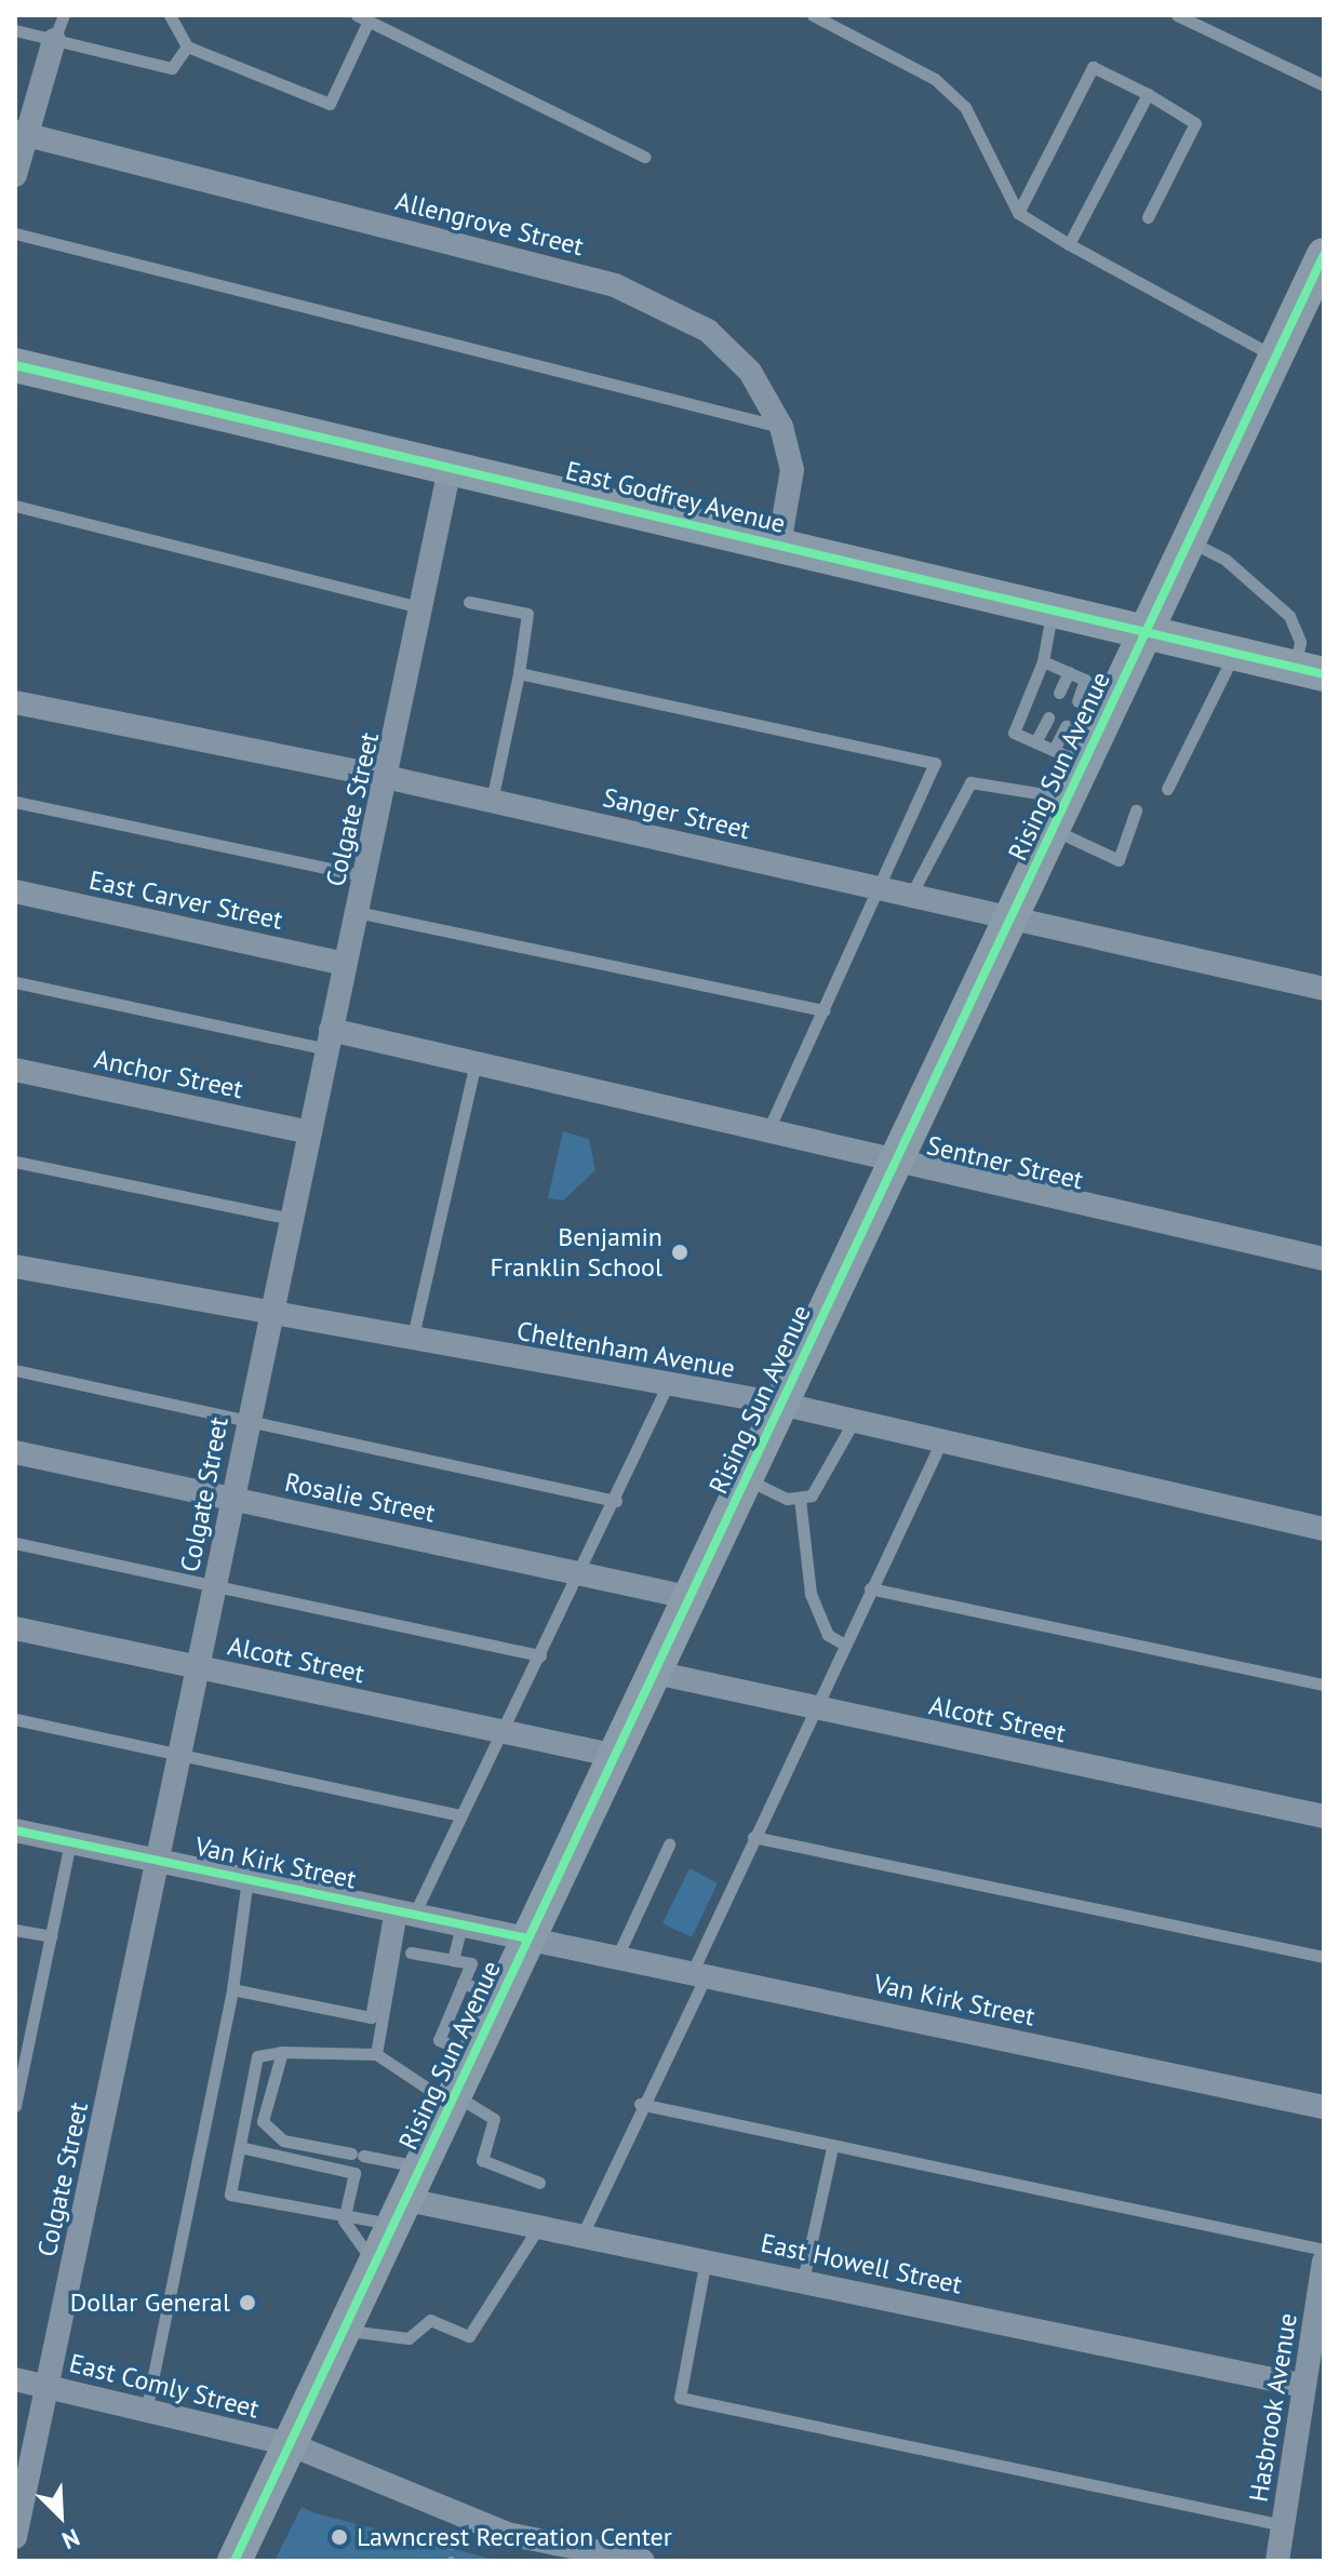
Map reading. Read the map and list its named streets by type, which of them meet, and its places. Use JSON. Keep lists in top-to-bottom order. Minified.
{"streets":{"main road":["East Godfrey Avenue","Rising Sun Avenue"],"street":["Allengrove Street","Colgate Street","Sanger Street","East Carver Street","Anchor Street","Sentner Street","Cheltenham Avenue","Rosalie Street","Alcott Street","Van Kirk Street","East Howell Street","East Comly Street","Hasbrook Avenue"]},"crossings":[["Allengrove Street","East Godfrey Avenue"],["East Godfrey Avenue","Rising Sun Avenue"],["East Godfrey Avenue","Colgate Street"],["Rising Sun Avenue","Sanger Street"],["Rising Sun Avenue","Sentner Street"],["Rising Sun Avenue","Cheltenham Avenue"],["Rising Sun Avenue","Rosalie Street"],["Rising Sun Avenue","Alcott Street"],["Rising Sun Avenue","Van Kirk Street"],["Rising Sun Avenue","East Howell Street"],["Rising Sun Avenue","East Comly Street"],["Colgate Street","Sanger Street"],["Colgate Street","East Carver Street"],["Colgate Street","Anchor Street"],["Colgate Street","Sentner Street"],["Colgate Street","Cheltenham Avenue"],["Colgate Street","Rosalie Street"],["Colgate Street","Alcott Street"],["Colgate Street","Van Kirk Street"],["Colgate Street","East Comly Street"],["East Howell Street","Hasbrook Avenue"]],"places":["Benjamin Franklin School","Dollar General","Lawncrest Recreation Center"],"north":"bottom right"}
